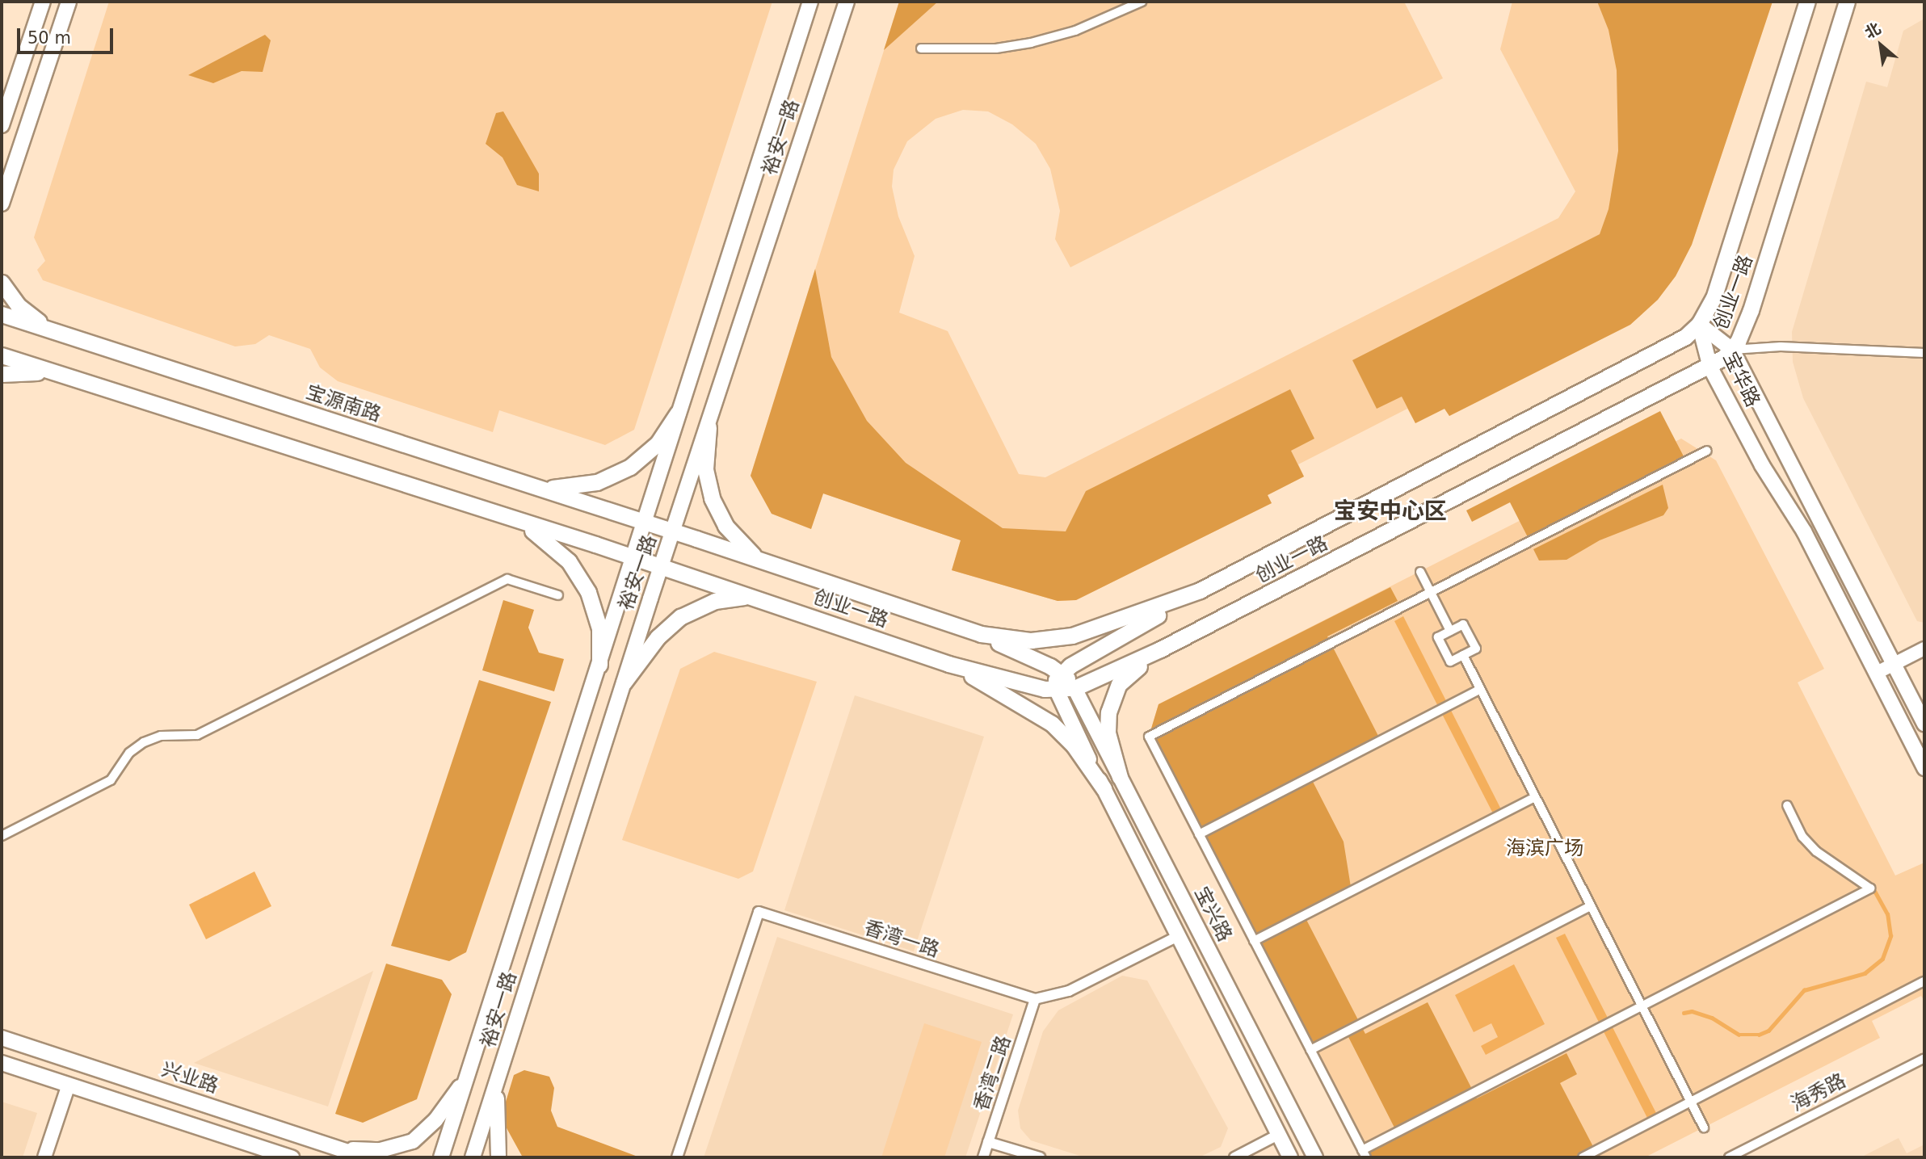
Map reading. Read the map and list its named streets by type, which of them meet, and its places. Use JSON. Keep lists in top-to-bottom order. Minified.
{"streets":{"main road":["裕安一路","创业一路","宝华路","宝源南路","宝兴路","兴业路"],"street":["香湾一路","香湾二路","海秀路"]},"crossings":[["裕安一路","创业一路"],["裕安一路","宝源南路"],["创业一路","宝华路"],["创业一路","宝源南路"],["创业一路","宝兴路"],["香湾一路","香湾二路"]],"districts":["宝安中心区"],"parks":["海滨广场"],"scale_bar":"50 m","north":"top left"}
